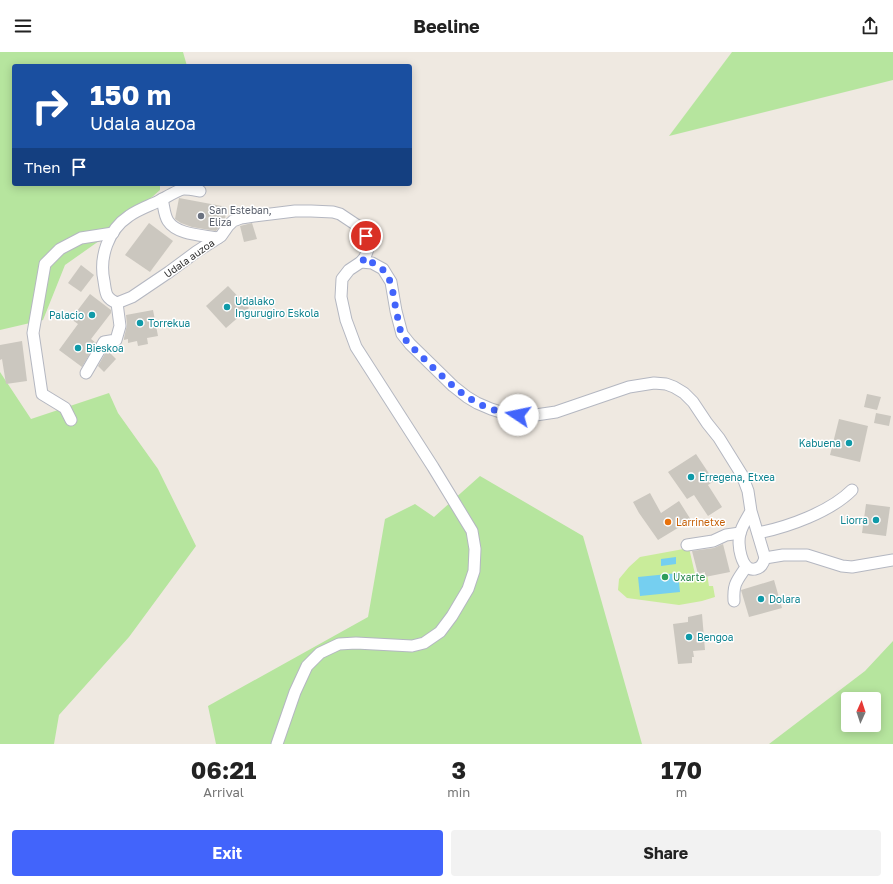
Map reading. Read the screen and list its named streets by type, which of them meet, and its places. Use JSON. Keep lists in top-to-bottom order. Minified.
{"streets":{"street":["Udala auzoa"]},"places":["San Esteban, Eliza","Udalako Ingurugiro Eskola","Palacio","Torrekua","Bieskoa","Kabuena","Erregena, Etxea","Liorra","Larrinetxe","Uxarte","Dolara","Bengoa"],"north":"top","page":{"header":"Beeline","turn":["150 m","Udala auzoa"],"then":"Then","eta":["06:21","Arrival","3","min","170","m"],"buttons":["Exit","Share"]}}
